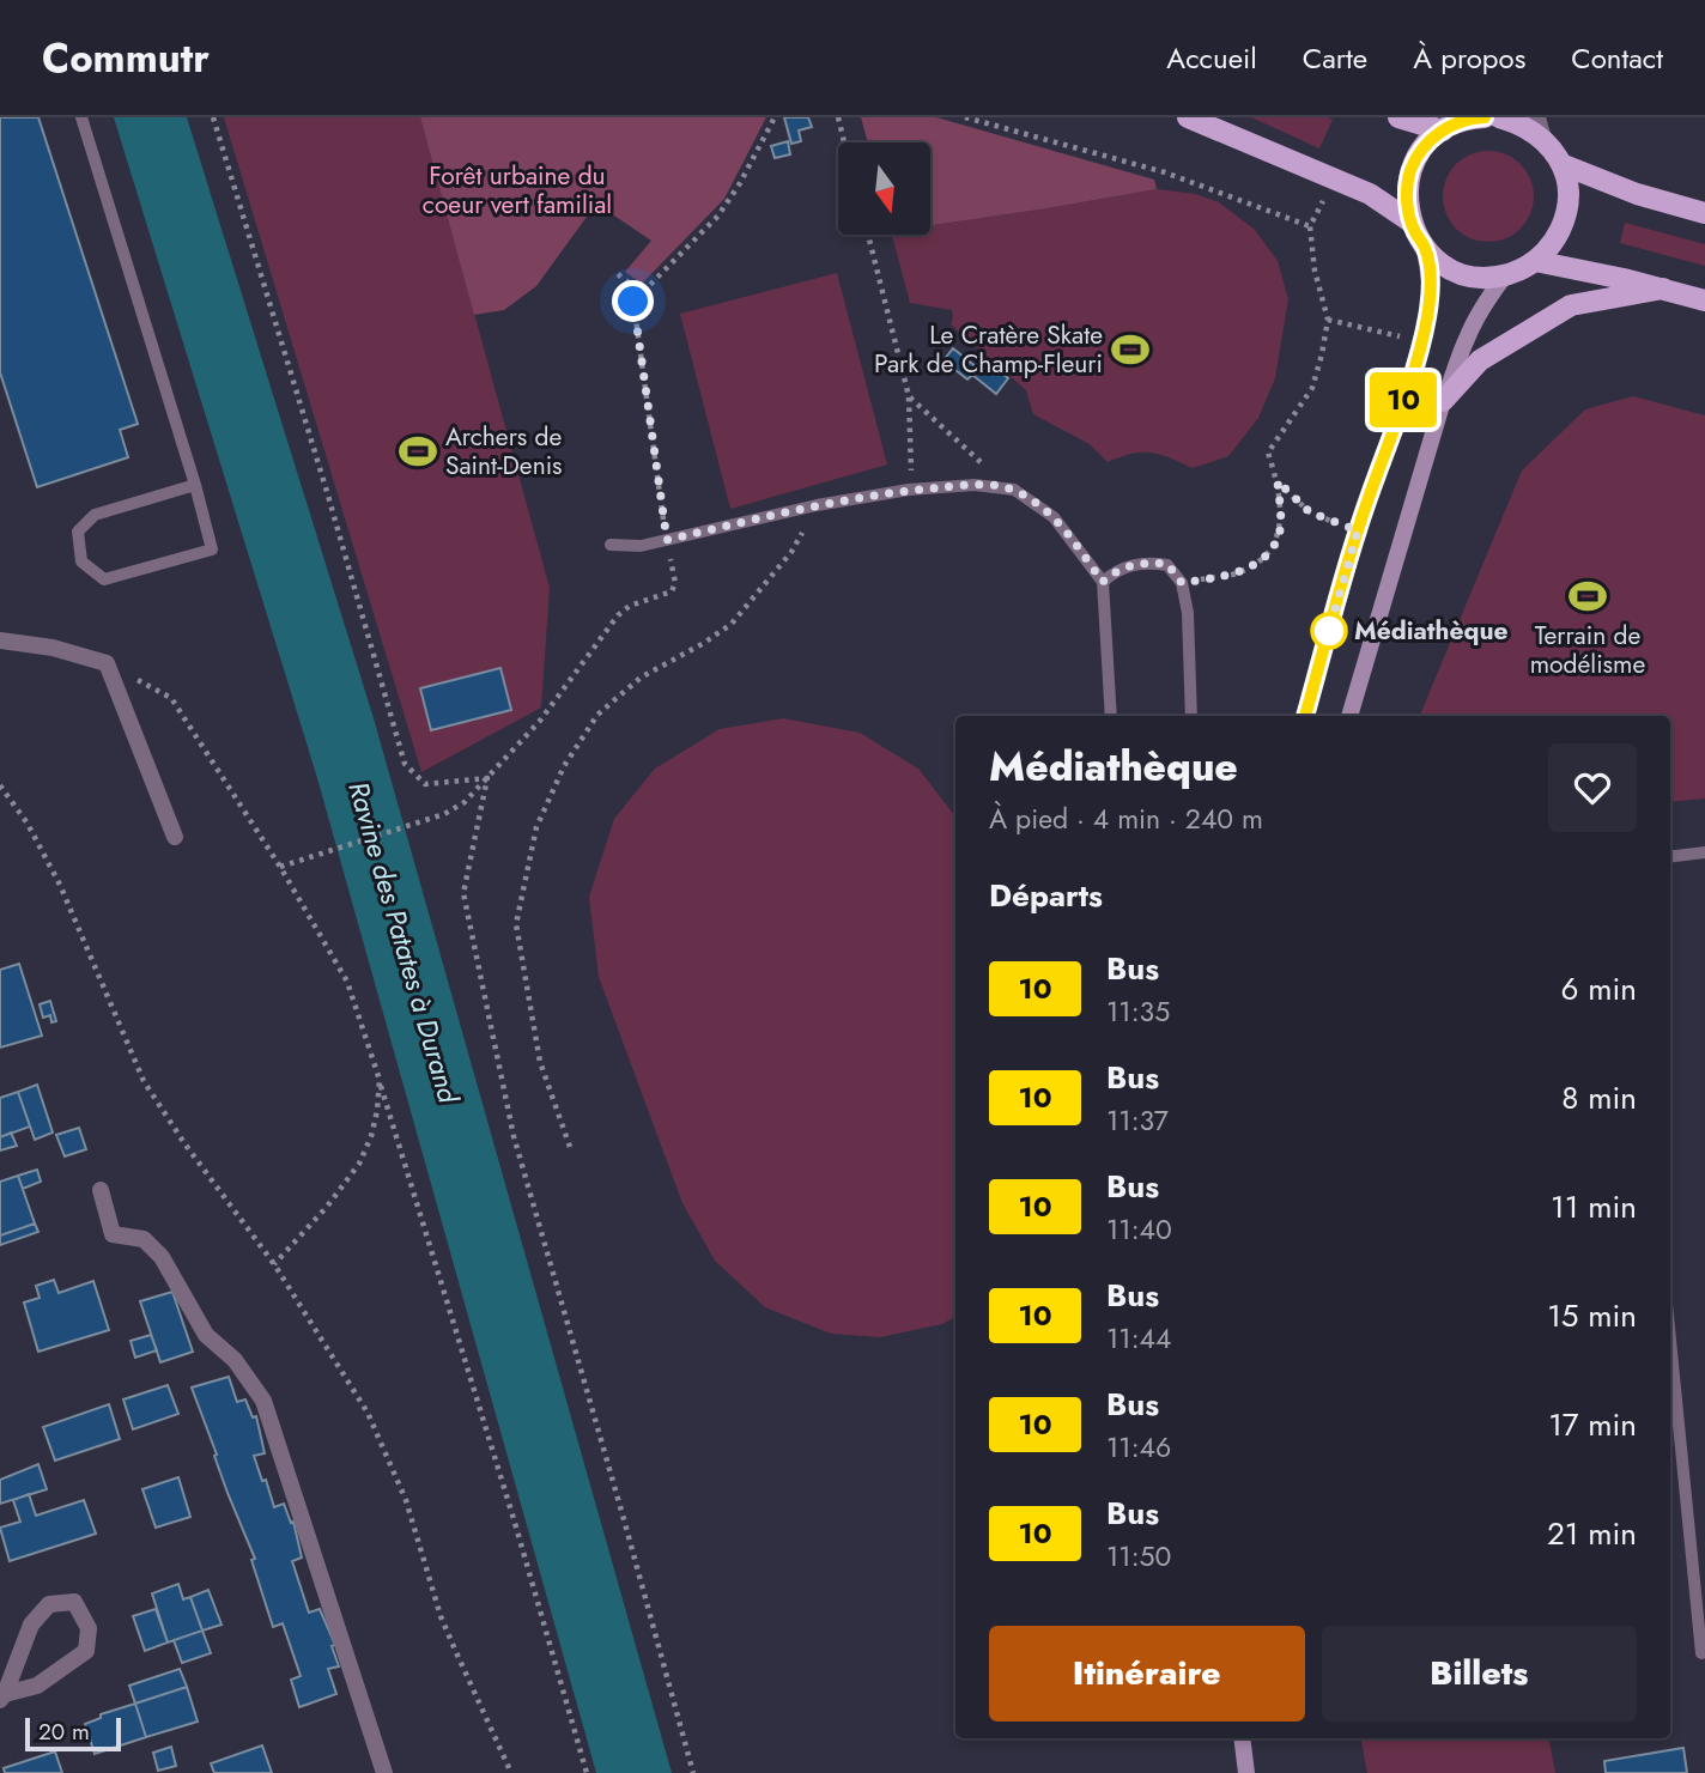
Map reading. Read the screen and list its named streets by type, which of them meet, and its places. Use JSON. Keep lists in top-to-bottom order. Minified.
{"water":["Ravine des Patates à Durand"],"parks":["Forêt urbaine du coeur vert familial"],"places":{"sports":["Le Cratère Skate Park de Champ-Fleuri","Archers de Saint-Denis","Terrain de modélisme"],"other":["Médiathèque"]},"lines":["bus line 10"],"scale_bar":"20 m","north":"bottom","page":{"header":"Commutr","nav":["Accueil","Carte","À propos","Contact"],"on_map":"10","heading":[["Médiathèque","À pied · 4 min · 240 m"],"Départs"],"list":[{"mark":"10","name":"Bus","note":"11:35","value":"6 min"},{"mark":"10","name":"Bus","note":"11:37","value":"8 min"},{"mark":"10","name":"Bus","note":"11:40","value":"11 min"},{"mark":"10","name":"Bus","note":"11:44","value":"15 min"},{"mark":"10","name":"Bus","note":"11:46","value":"17 min"},{"mark":"10","name":"Bus","note":"11:50","value":"21 min"}],"buttons":["Itinéraire","Billets"],"scale":"20 m"}}
